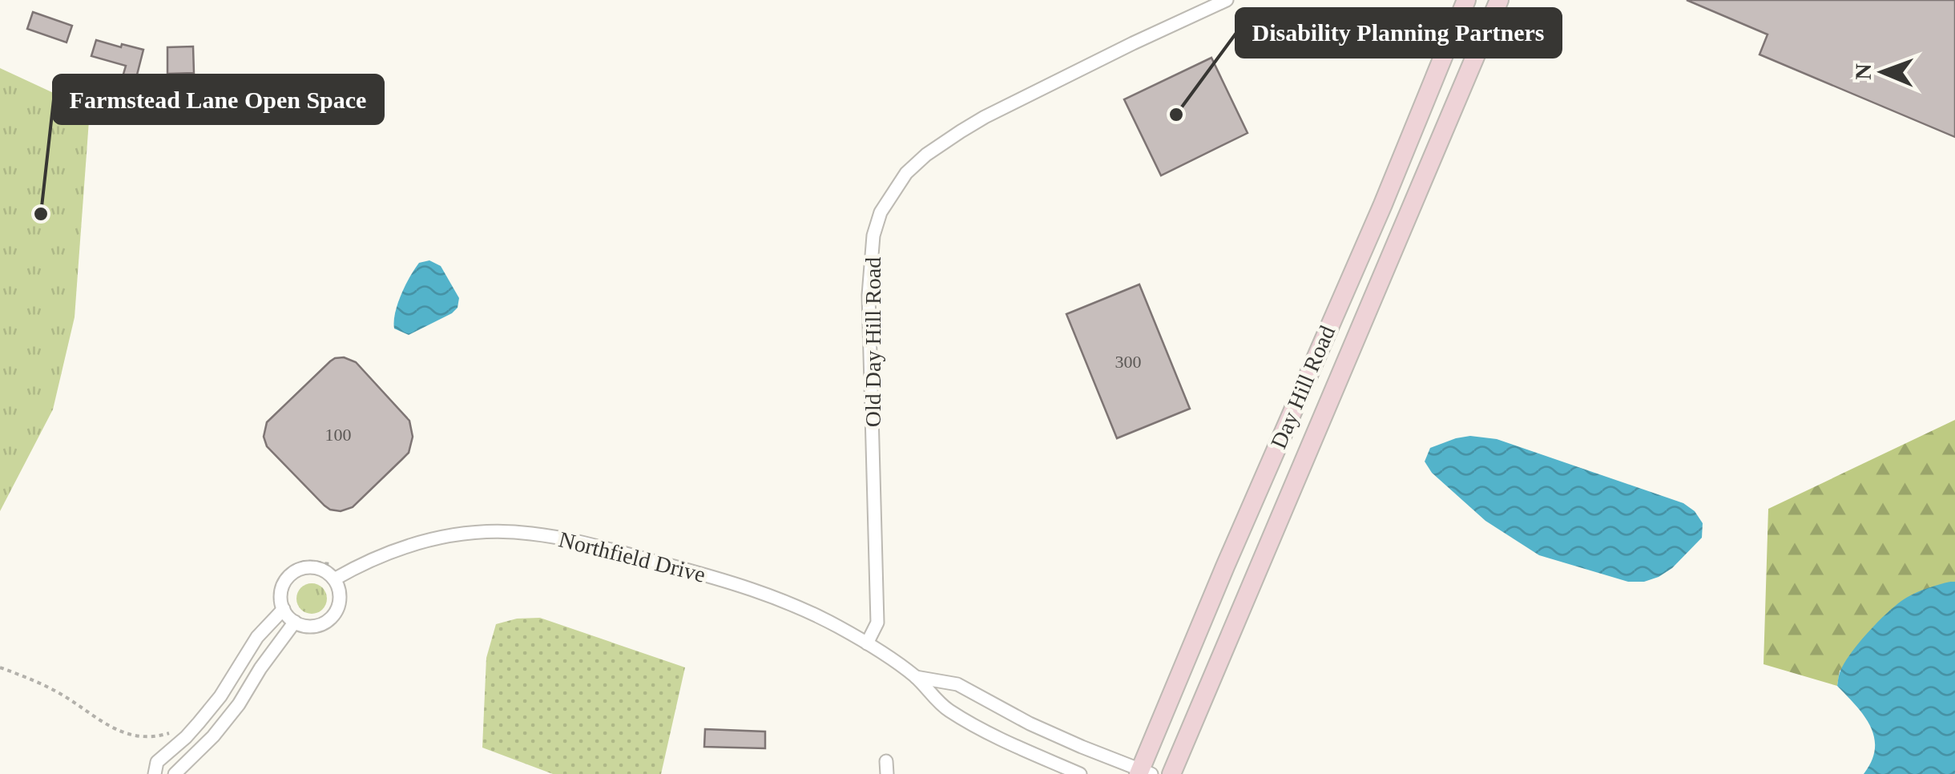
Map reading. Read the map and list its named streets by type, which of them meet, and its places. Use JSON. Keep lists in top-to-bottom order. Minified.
{"streets":{"main road":["Day Hill Road"],"street":["Old Day Hill Road","Northfield Drive"]},"crossings":[["Old Day Hill Road","Northfield Drive"],["Day Hill Road","Northfield Drive"]],"places":["Disability Planning Partners","Farmstead Lane Open Space"],"house_numbers":["300","100"],"north":"left"}
